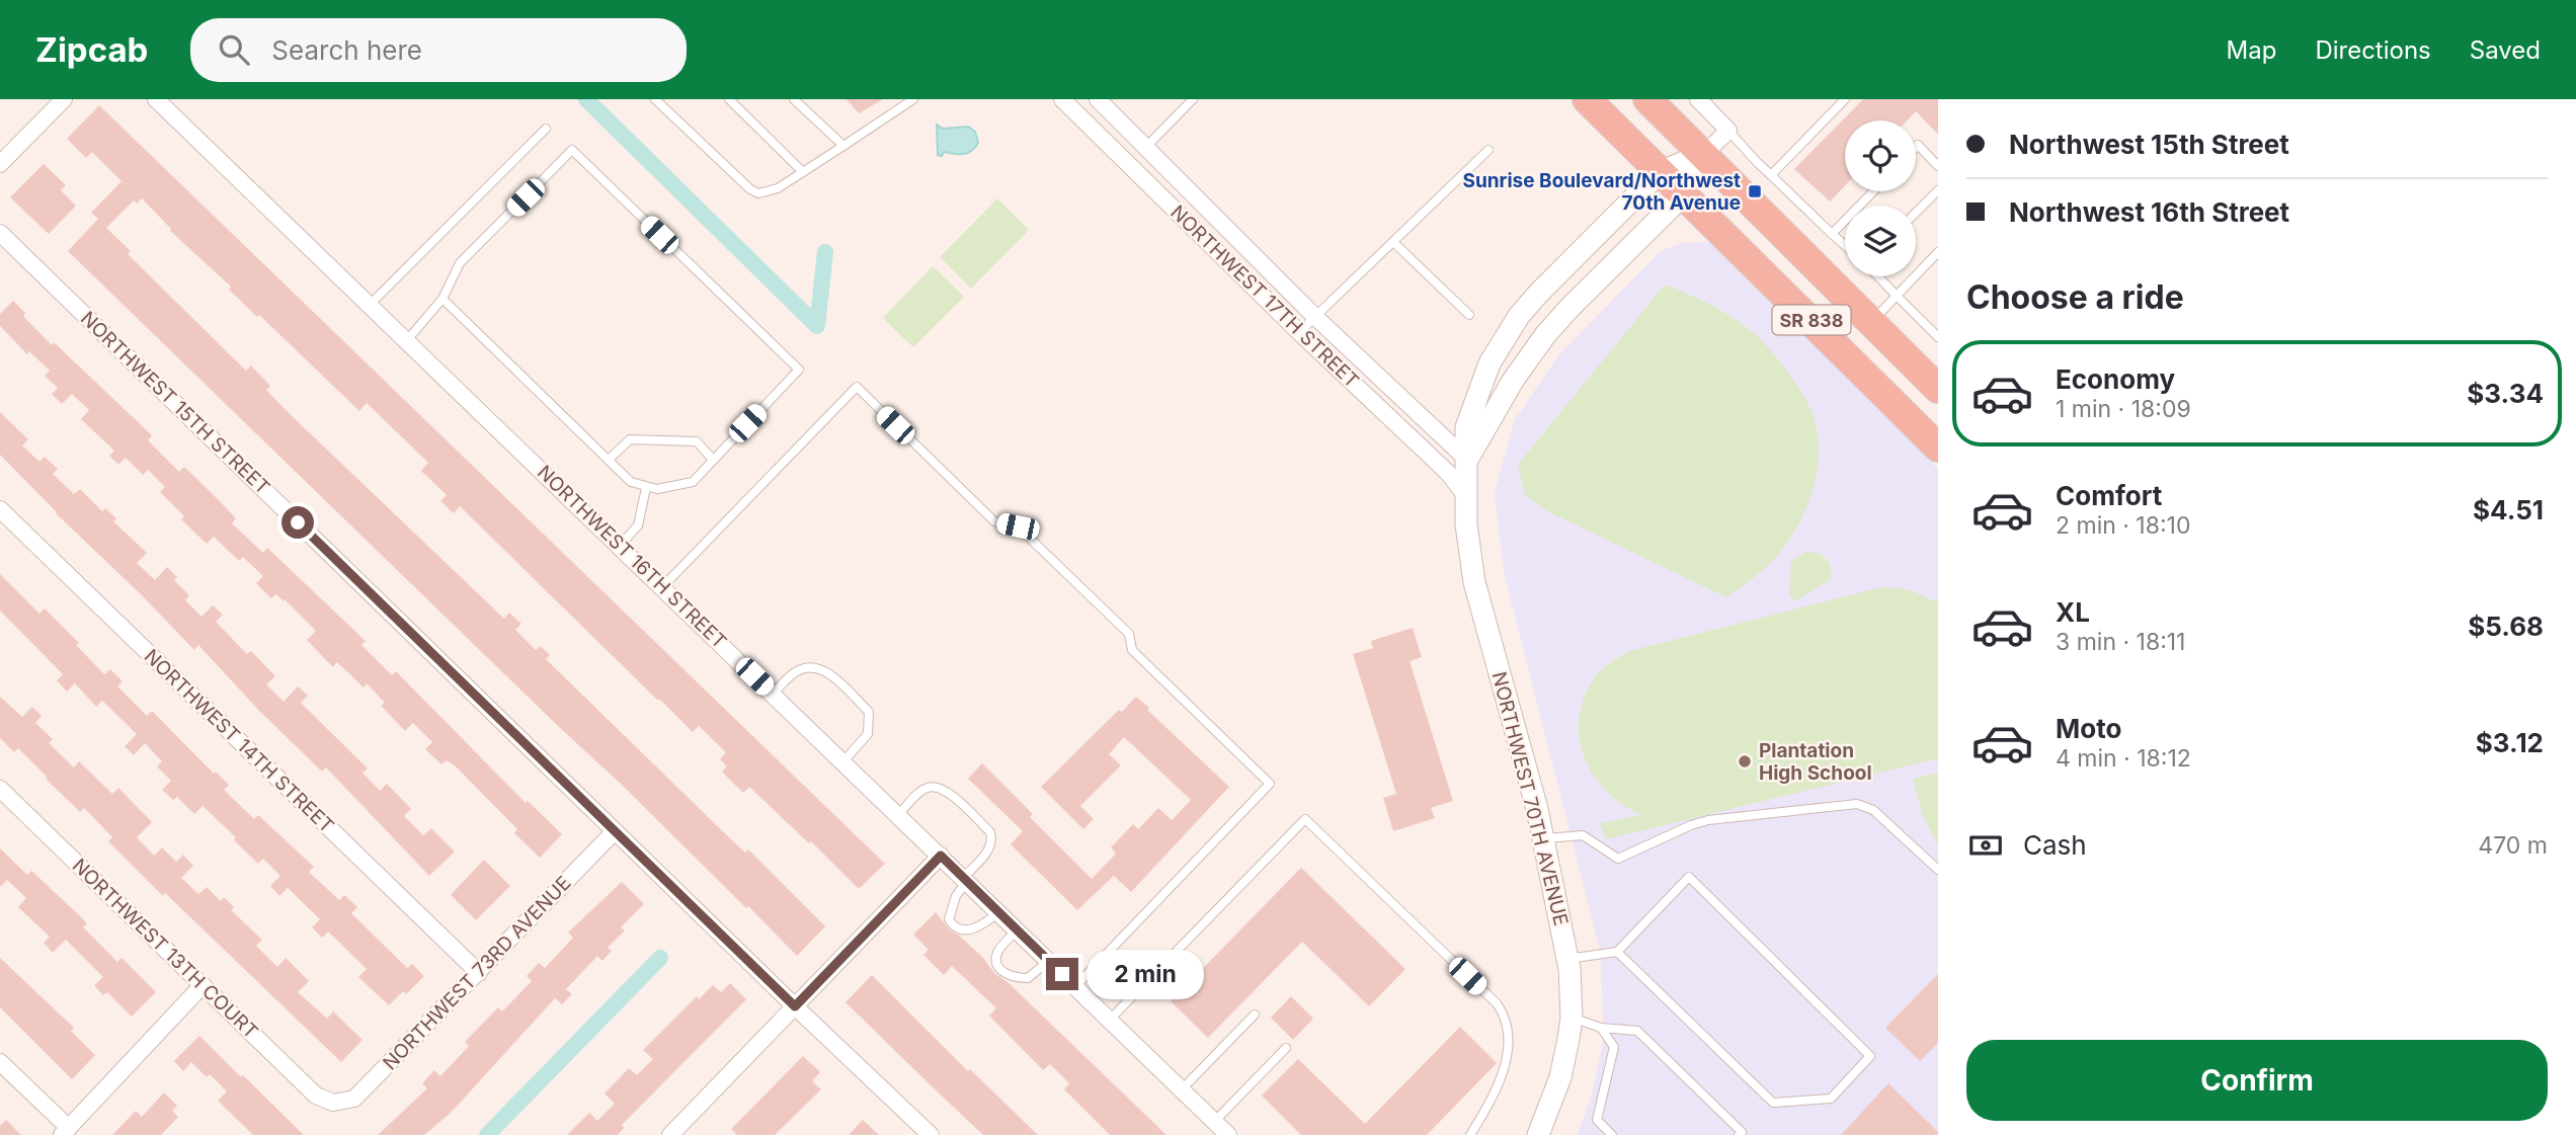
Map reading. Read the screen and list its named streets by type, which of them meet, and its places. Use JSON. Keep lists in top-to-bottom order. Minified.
{"streets":{"highway":["SR 838"],"street":["NORTHWEST 17TH STREET","NORTHWEST 15TH STREET","NORTHWEST 16TH STREET","NORTHWEST 14TH STREET","NORTHWEST 70TH AVENUE","NORTHWEST 13TH COURT","NORTHWEST 73RD AVENUE"]},"crossings":[["NORTHWEST 17TH STREET","NORTHWEST 70TH AVENUE"],["SR 838","NORTHWEST 70TH AVENUE"],["NORTHWEST 15TH STREET","NORTHWEST 73RD AVENUE"],["NORTHWEST 14TH STREET","NORTHWEST 73RD AVENUE"],["NORTHWEST 13TH COURT","NORTHWEST 73RD AVENUE"]],"places":{"transit":["Sunrise Boulevard/Northwest 70th Avenue"],"other":["Plantation High School"]},"page":{"header":"Zipcab","search":"Search here","nav":["Map","Directions","Saved"],"banner":["Northwest 15th Street","Northwest 16th Street"],"heading":"Choose a ride","list":[{"name":"Economy","note":"1 min · 18:09","value":"$3.34"},{"name":"Comfort","note":"2 min · 18:10","value":"$4.51"},{"name":"XL","note":"3 min · 18:11","value":"$5.68"},{"name":"Moto","note":"4 min · 18:12","value":"$3.12"}],"pay":["Cash","470 m"],"bubble":"2 min","buttons":"Confirm"}}
